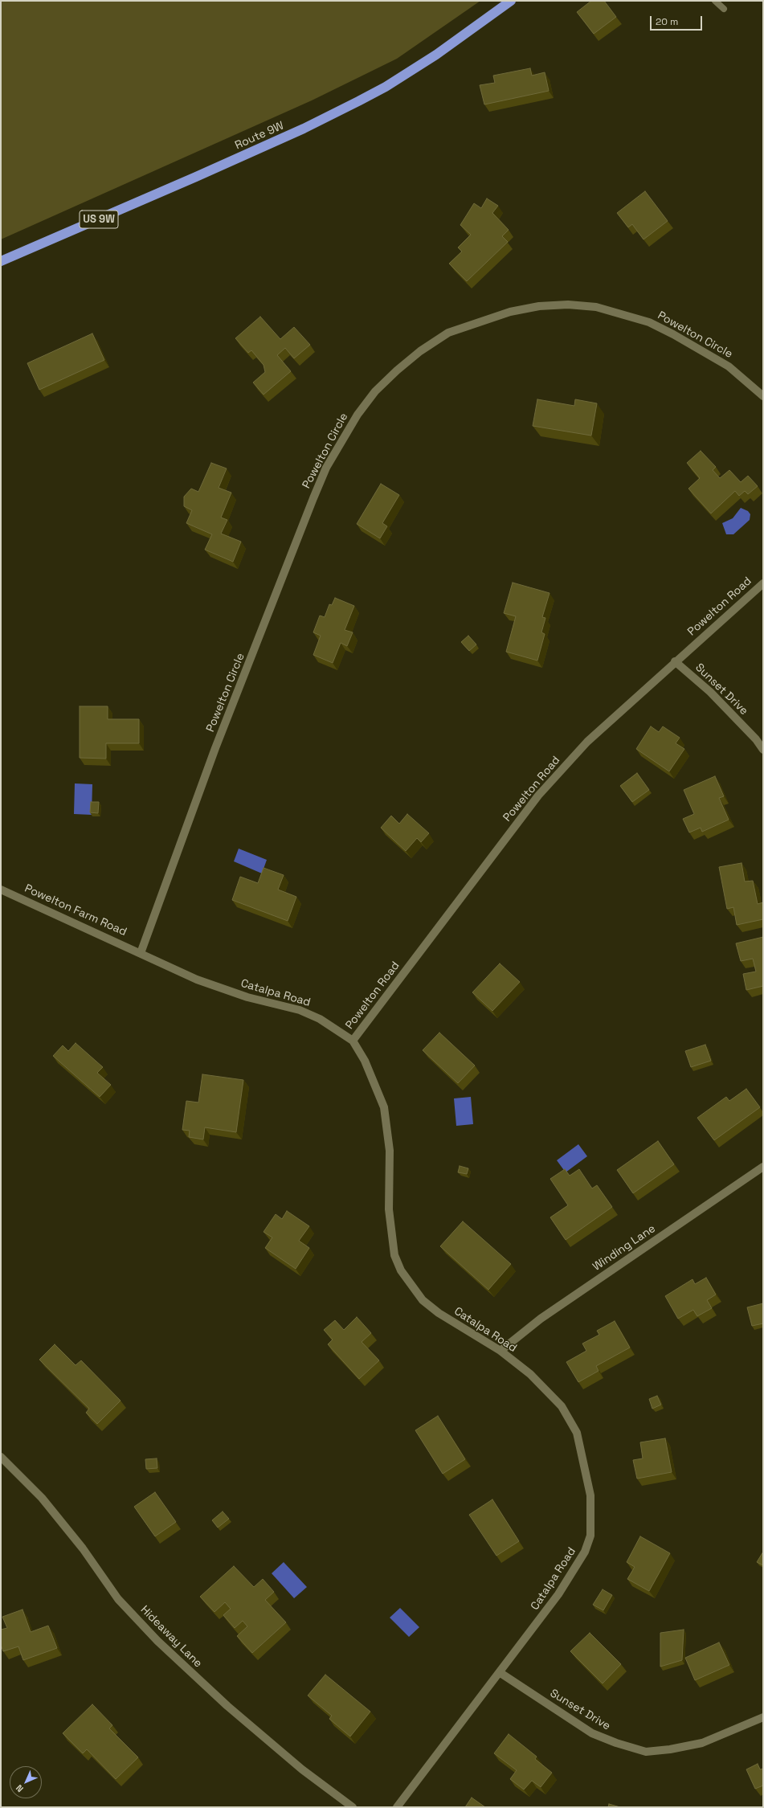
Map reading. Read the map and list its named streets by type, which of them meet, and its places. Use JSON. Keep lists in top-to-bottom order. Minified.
{"streets":{"highway":["Route 9W","US 9W"],"street":["Powelton Circle","Powelton Road","Sunset Drive","Powelton Farm Road","Catalpa Road","Winding Lane","Hideaway Lane"]},"crossings":[["Powelton Circle","Powelton Farm Road"],["Powelton Circle","Catalpa Road"],["Powelton Road","Sunset Drive"],["Powelton Road","Catalpa Road"],["Sunset Drive","Catalpa Road"],["Powelton Farm Road","Catalpa Road"],["Catalpa Road","Winding Lane"]],"scale_bar":"20 m","north":"bottom left"}
